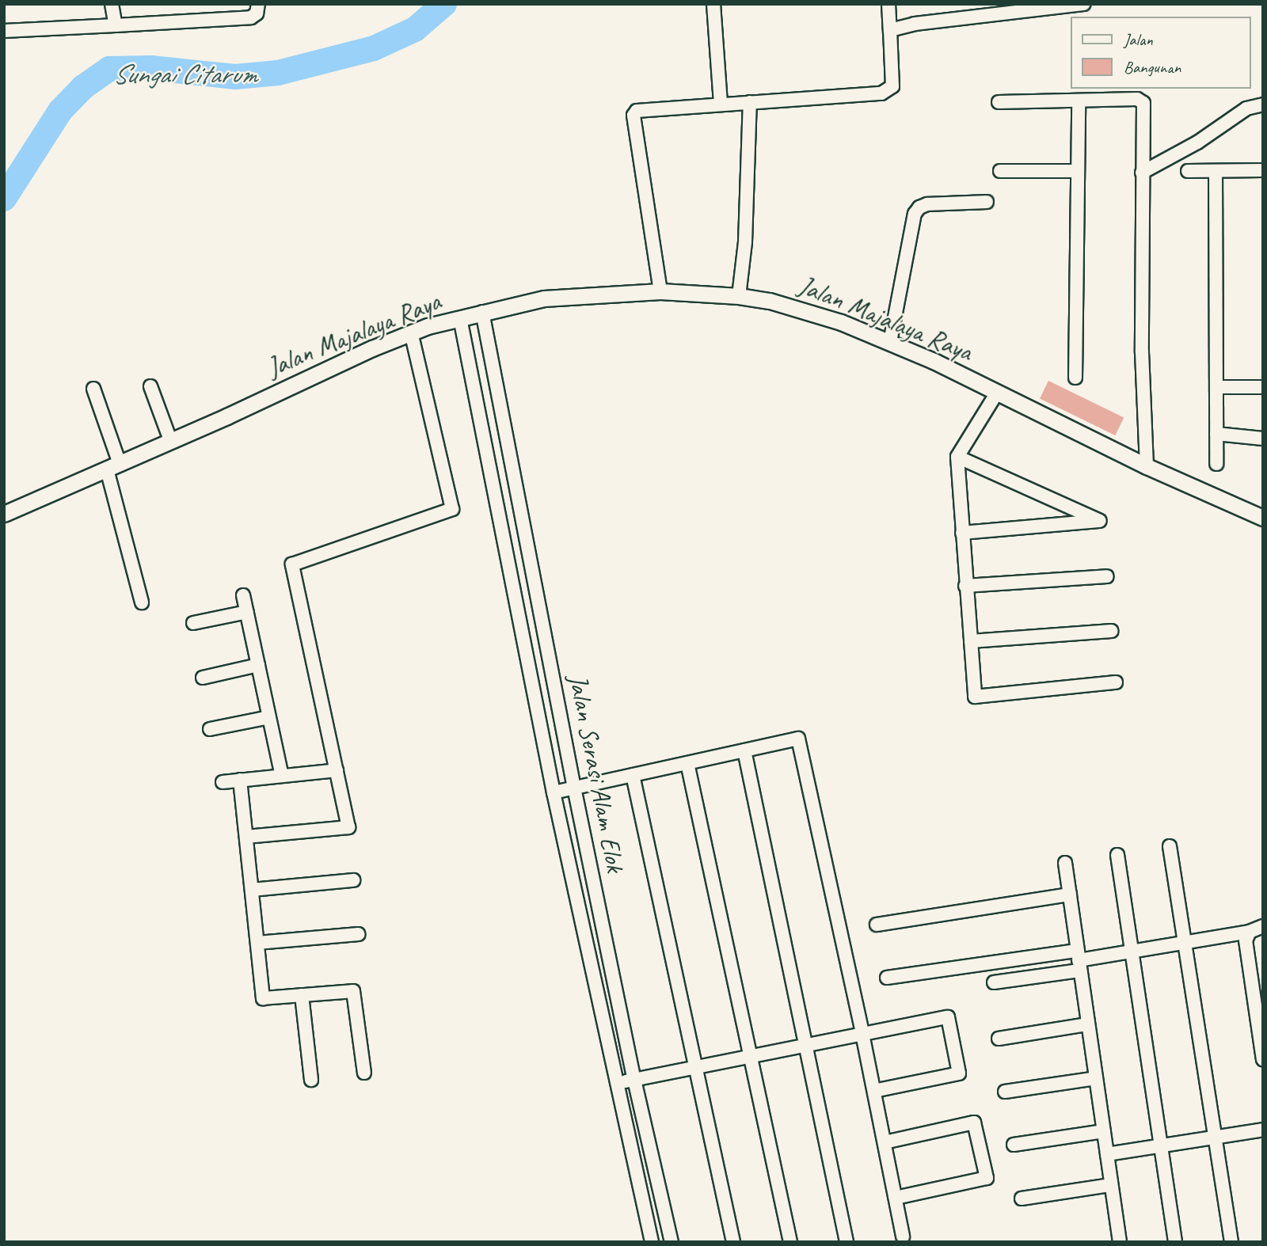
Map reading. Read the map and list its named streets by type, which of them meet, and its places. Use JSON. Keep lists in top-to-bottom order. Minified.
{"streets":{"street":["Jalan Majalaya Raya","Jalan Serasi Alam Elok"]},"crossings":[["Jalan Majalaya Raya","Jalan Serasi Alam Elok"]],"water":["Sungai Citarum"],"legend":["Jalan","Bangunan"]}
